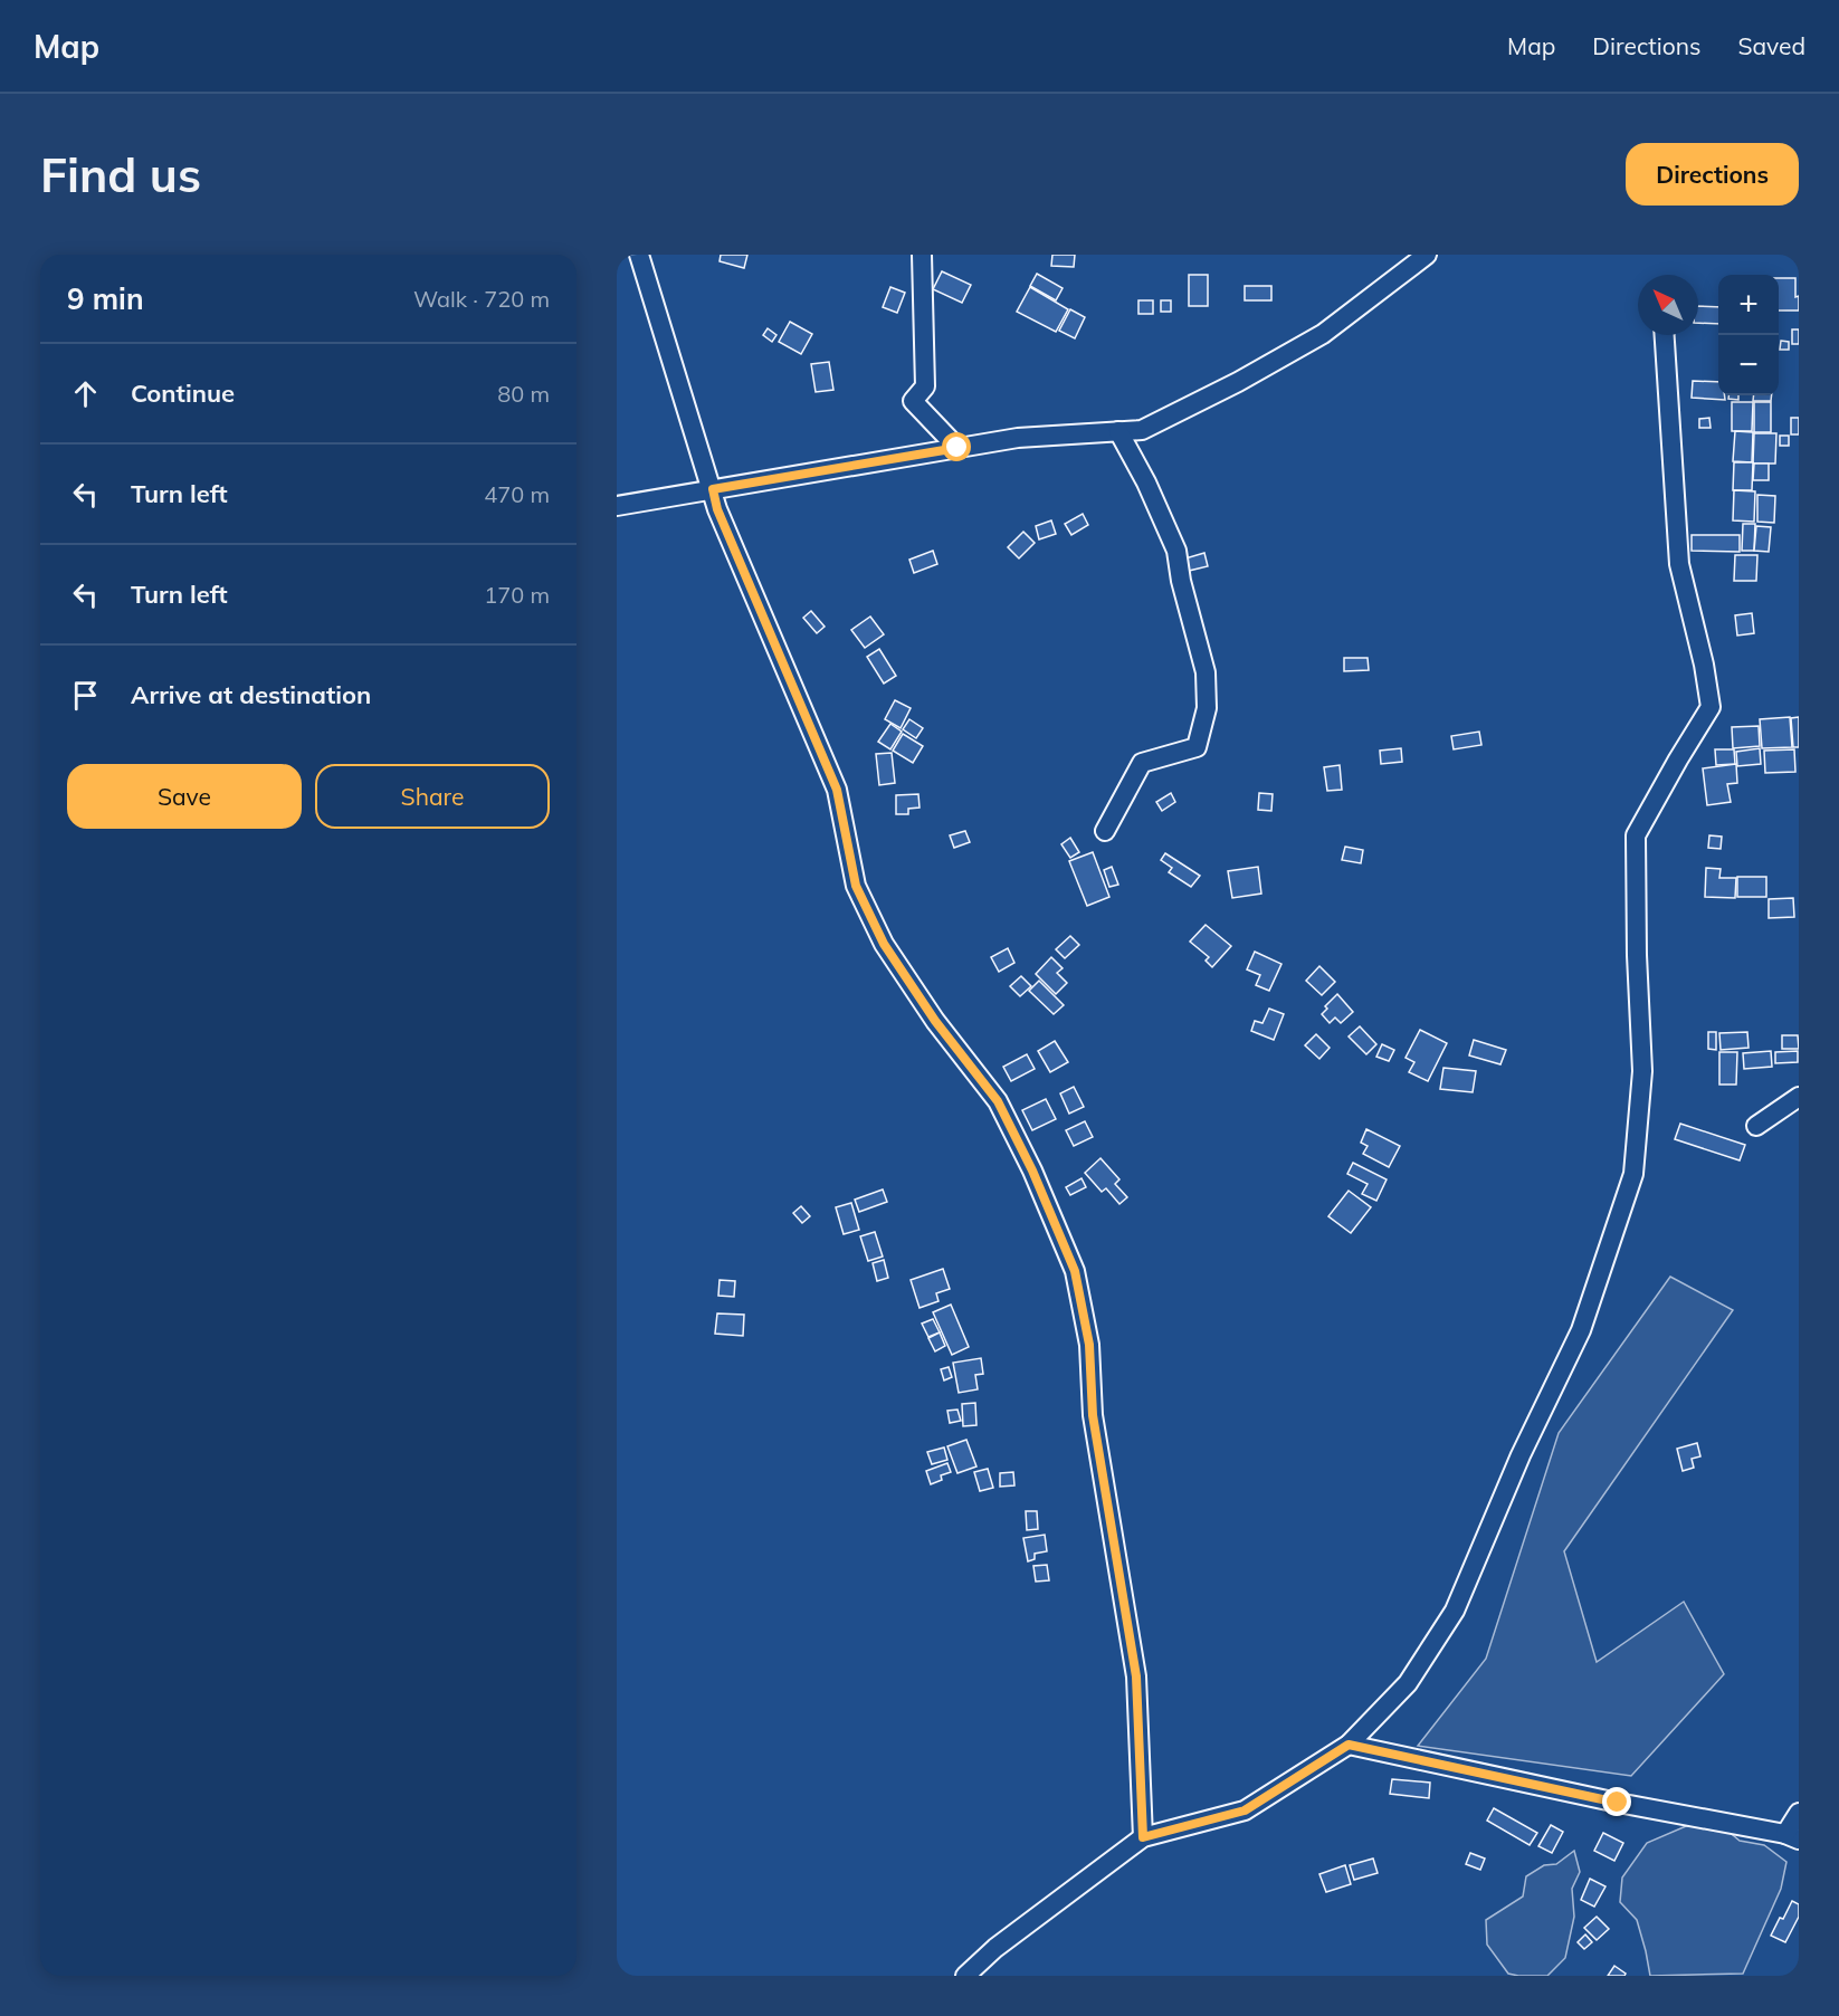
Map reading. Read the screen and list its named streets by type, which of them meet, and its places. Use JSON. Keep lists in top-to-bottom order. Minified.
{"north":"top left","page":{"header":"Map","nav":["Map","Directions","Saved"],"buttons":["Directions",["Save","Share"]],"title":"Find us","heading":["9 min","Walk · 720 m"],"map_buttons":["+","−"],"list":[["Continue","80 m"],["Turn left","470 m"],["Turn left","170 m"],"Arrive at destination"]}}
